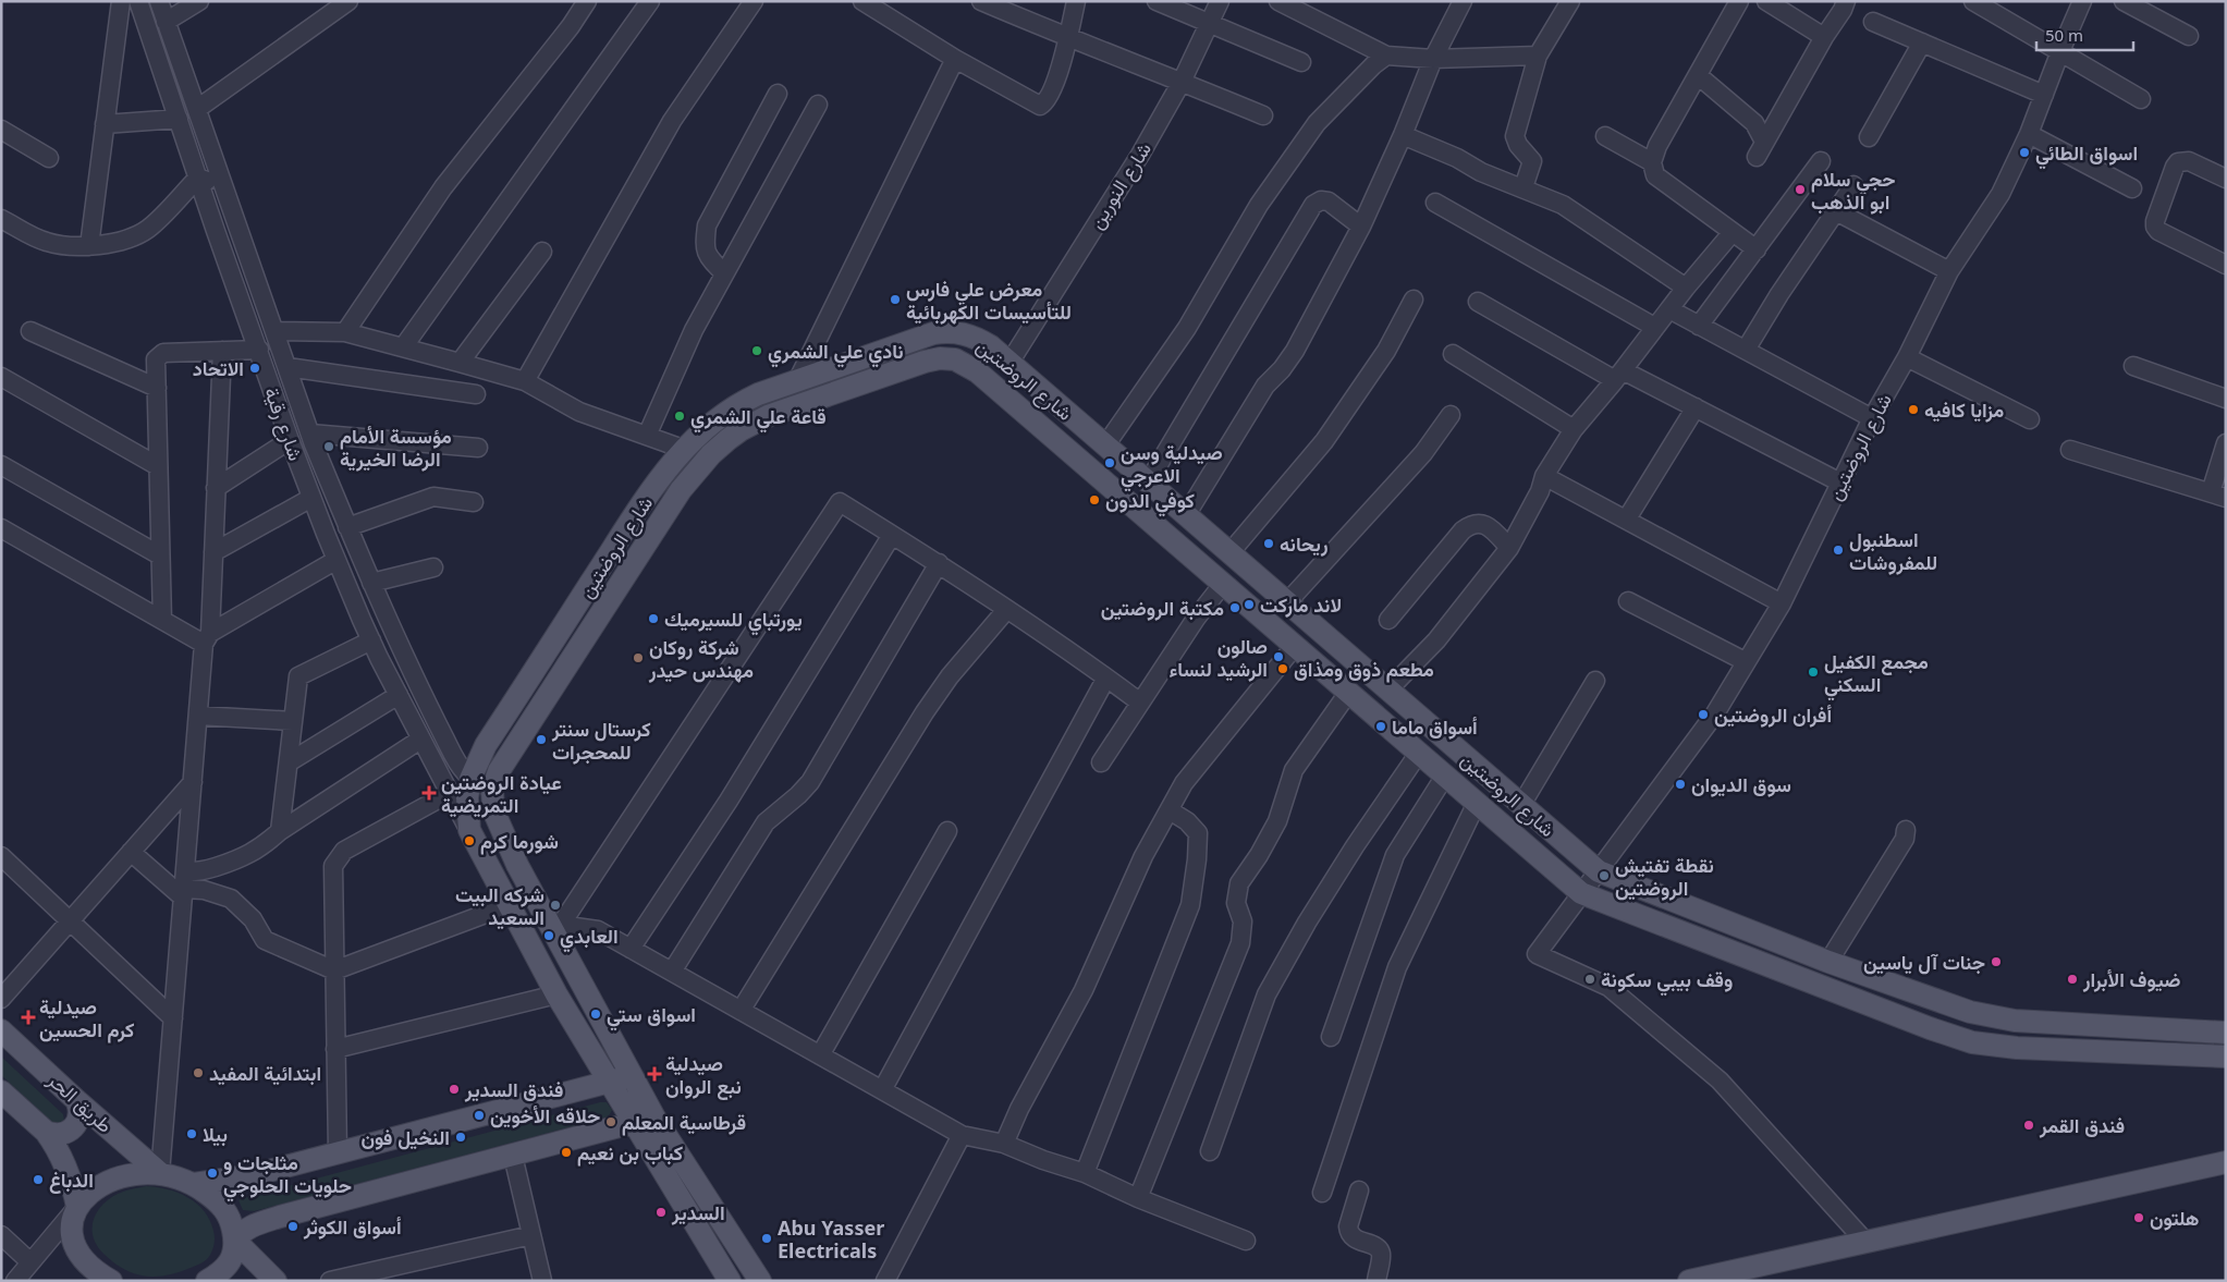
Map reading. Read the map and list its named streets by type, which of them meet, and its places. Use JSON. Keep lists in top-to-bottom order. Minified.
{"streets":{"main road":["شارع الروضتين","طريق الحر"],"street":["شارع النورين","شارع رقية"]},"crossings":[["شارع النورين","شارع الروضتين"],["شارع الروضتين","شارع رقية"]],"places":{"other":["اسواق الطائي","حجي سلام ابو الذهب","معرض علي فارس للتأسيسات الكهربائية","نادي علي الشمري","الاتحاد","مزايا كافيه","قاعة علي الشمري","مؤسسة الأمام الرضا الخيرية","صيدلية وسن الاعرجي","كوفي الدون","ريحانه","اسطنبول للمفروشات","لاند ماركت","مكتبة الروضتين","يورتباي للسيرميك","صالون الرشيد لنساء","شركة روكان مهندس حيدر","مطعم ذوق ومذاق","مجمع الكفيل السكني","أفران الروضتين","أسواق ماما","كرستال سنتر للمحجرات","سوق الديوان","شورما كرم","نقطة تفتيش الروضتين","شركه البيت السعيد","العابدي","جنات آل ياسين","وقف بيبي سكونة","ضيوف الأبرار","اسواق ستي","ابتدائية المفيد","فندق السدير","حلاقه الأخوين","قرطاسية المعلم","فندق القمر","بيلا","النخيل فون","كباب بن نعيم","مثلجات و حلويات الحلوجي","الدباغ","السدير","هلتون","أسواق الكوثر","Abu Yasser Electricals"],"health":["عيادة الروضتين التمريضية","صيدلية كرم الحسين","صيدلية نبع الروان"]},"scale_bar":"50 m"}
